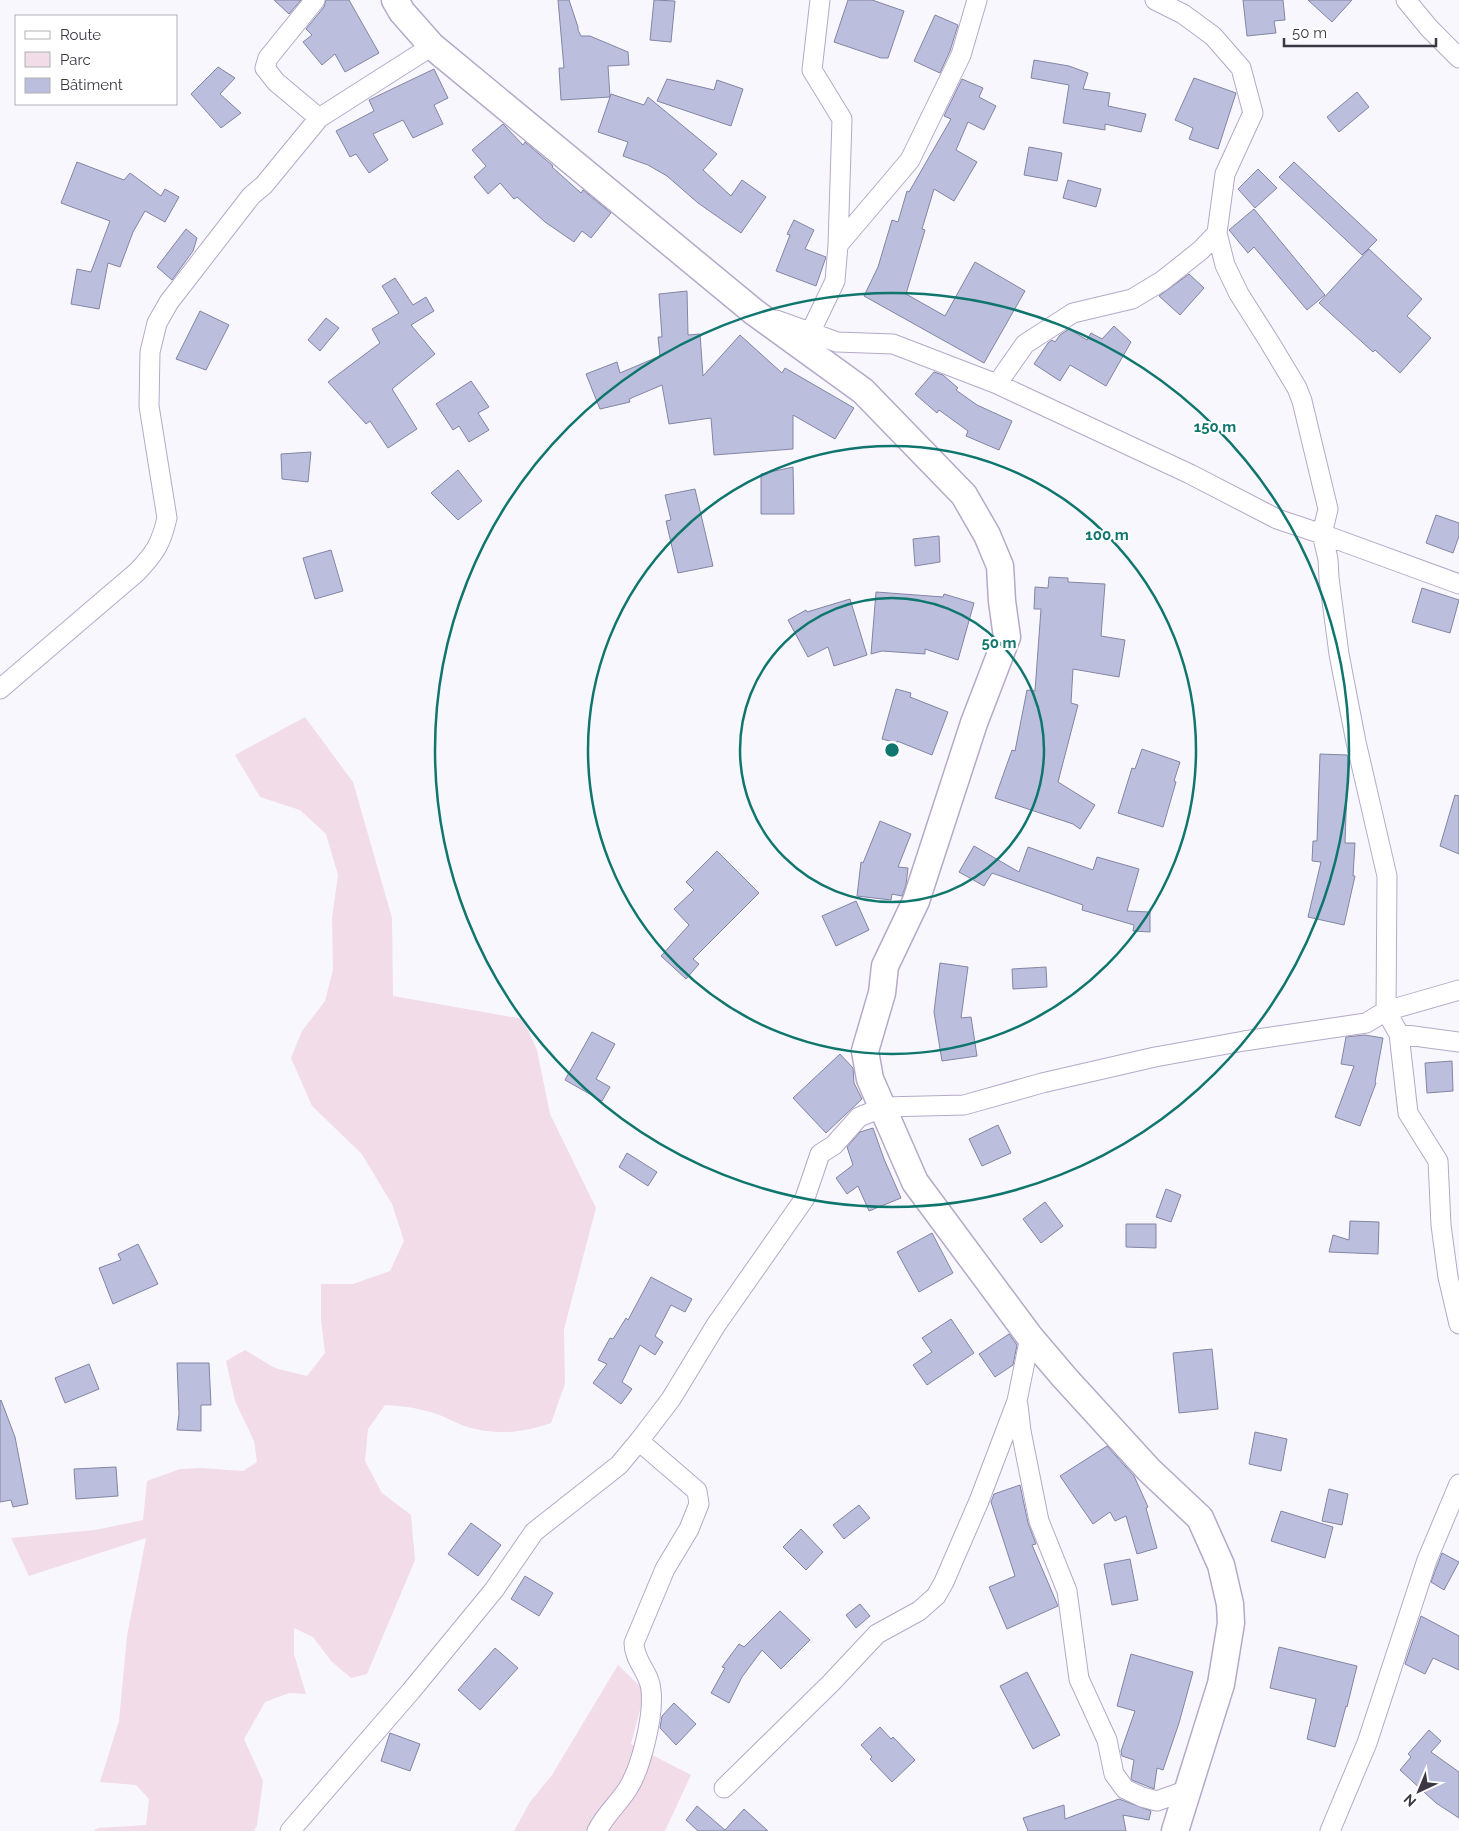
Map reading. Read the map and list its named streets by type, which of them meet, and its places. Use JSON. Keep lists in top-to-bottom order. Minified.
{"legend":["Route","Parc","Bâtiment"],"scale_bar":"50 m","north":"bottom left","rings":["150 m","100 m","50 m"]}
